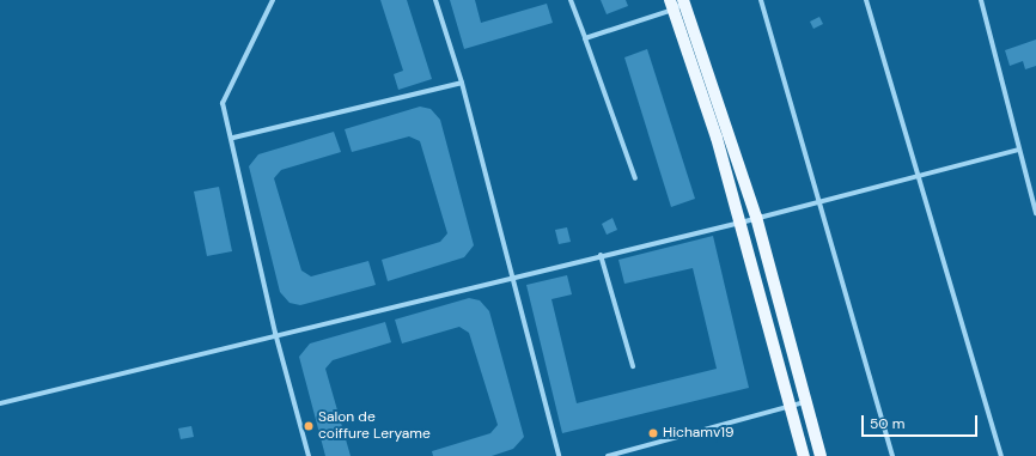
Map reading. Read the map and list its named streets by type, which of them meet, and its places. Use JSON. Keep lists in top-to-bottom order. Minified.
{"places":["Salon de coiffure Leryame","Hichamv19"],"scale_bar":"50 m"}
